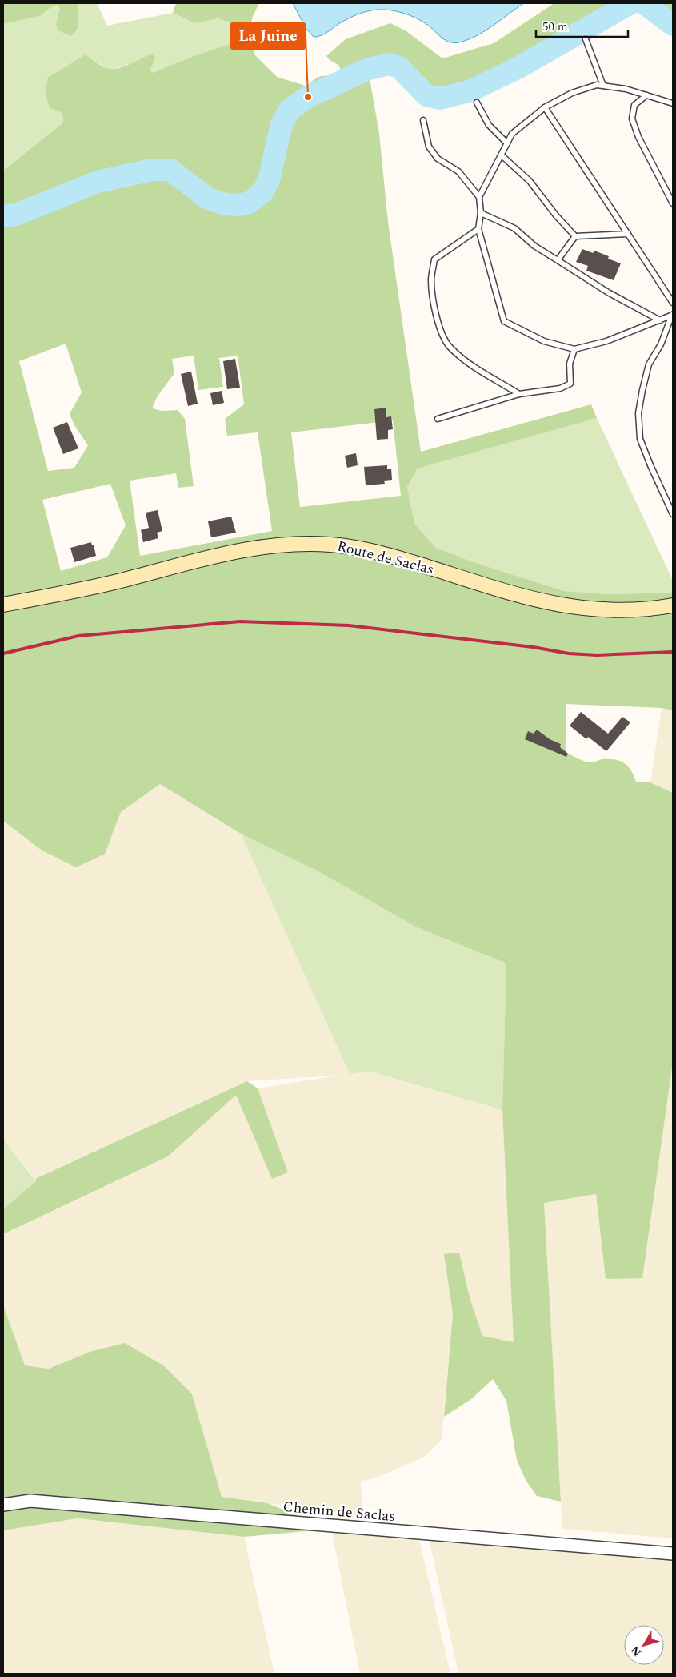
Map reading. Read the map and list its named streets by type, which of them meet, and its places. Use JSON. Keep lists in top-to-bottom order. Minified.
{"streets":{"main road":["Route de Saclas"],"street":["Chemin de Saclas"]},"places":["La Juine"],"scale_bar":"50 m","north":"bottom left"}
